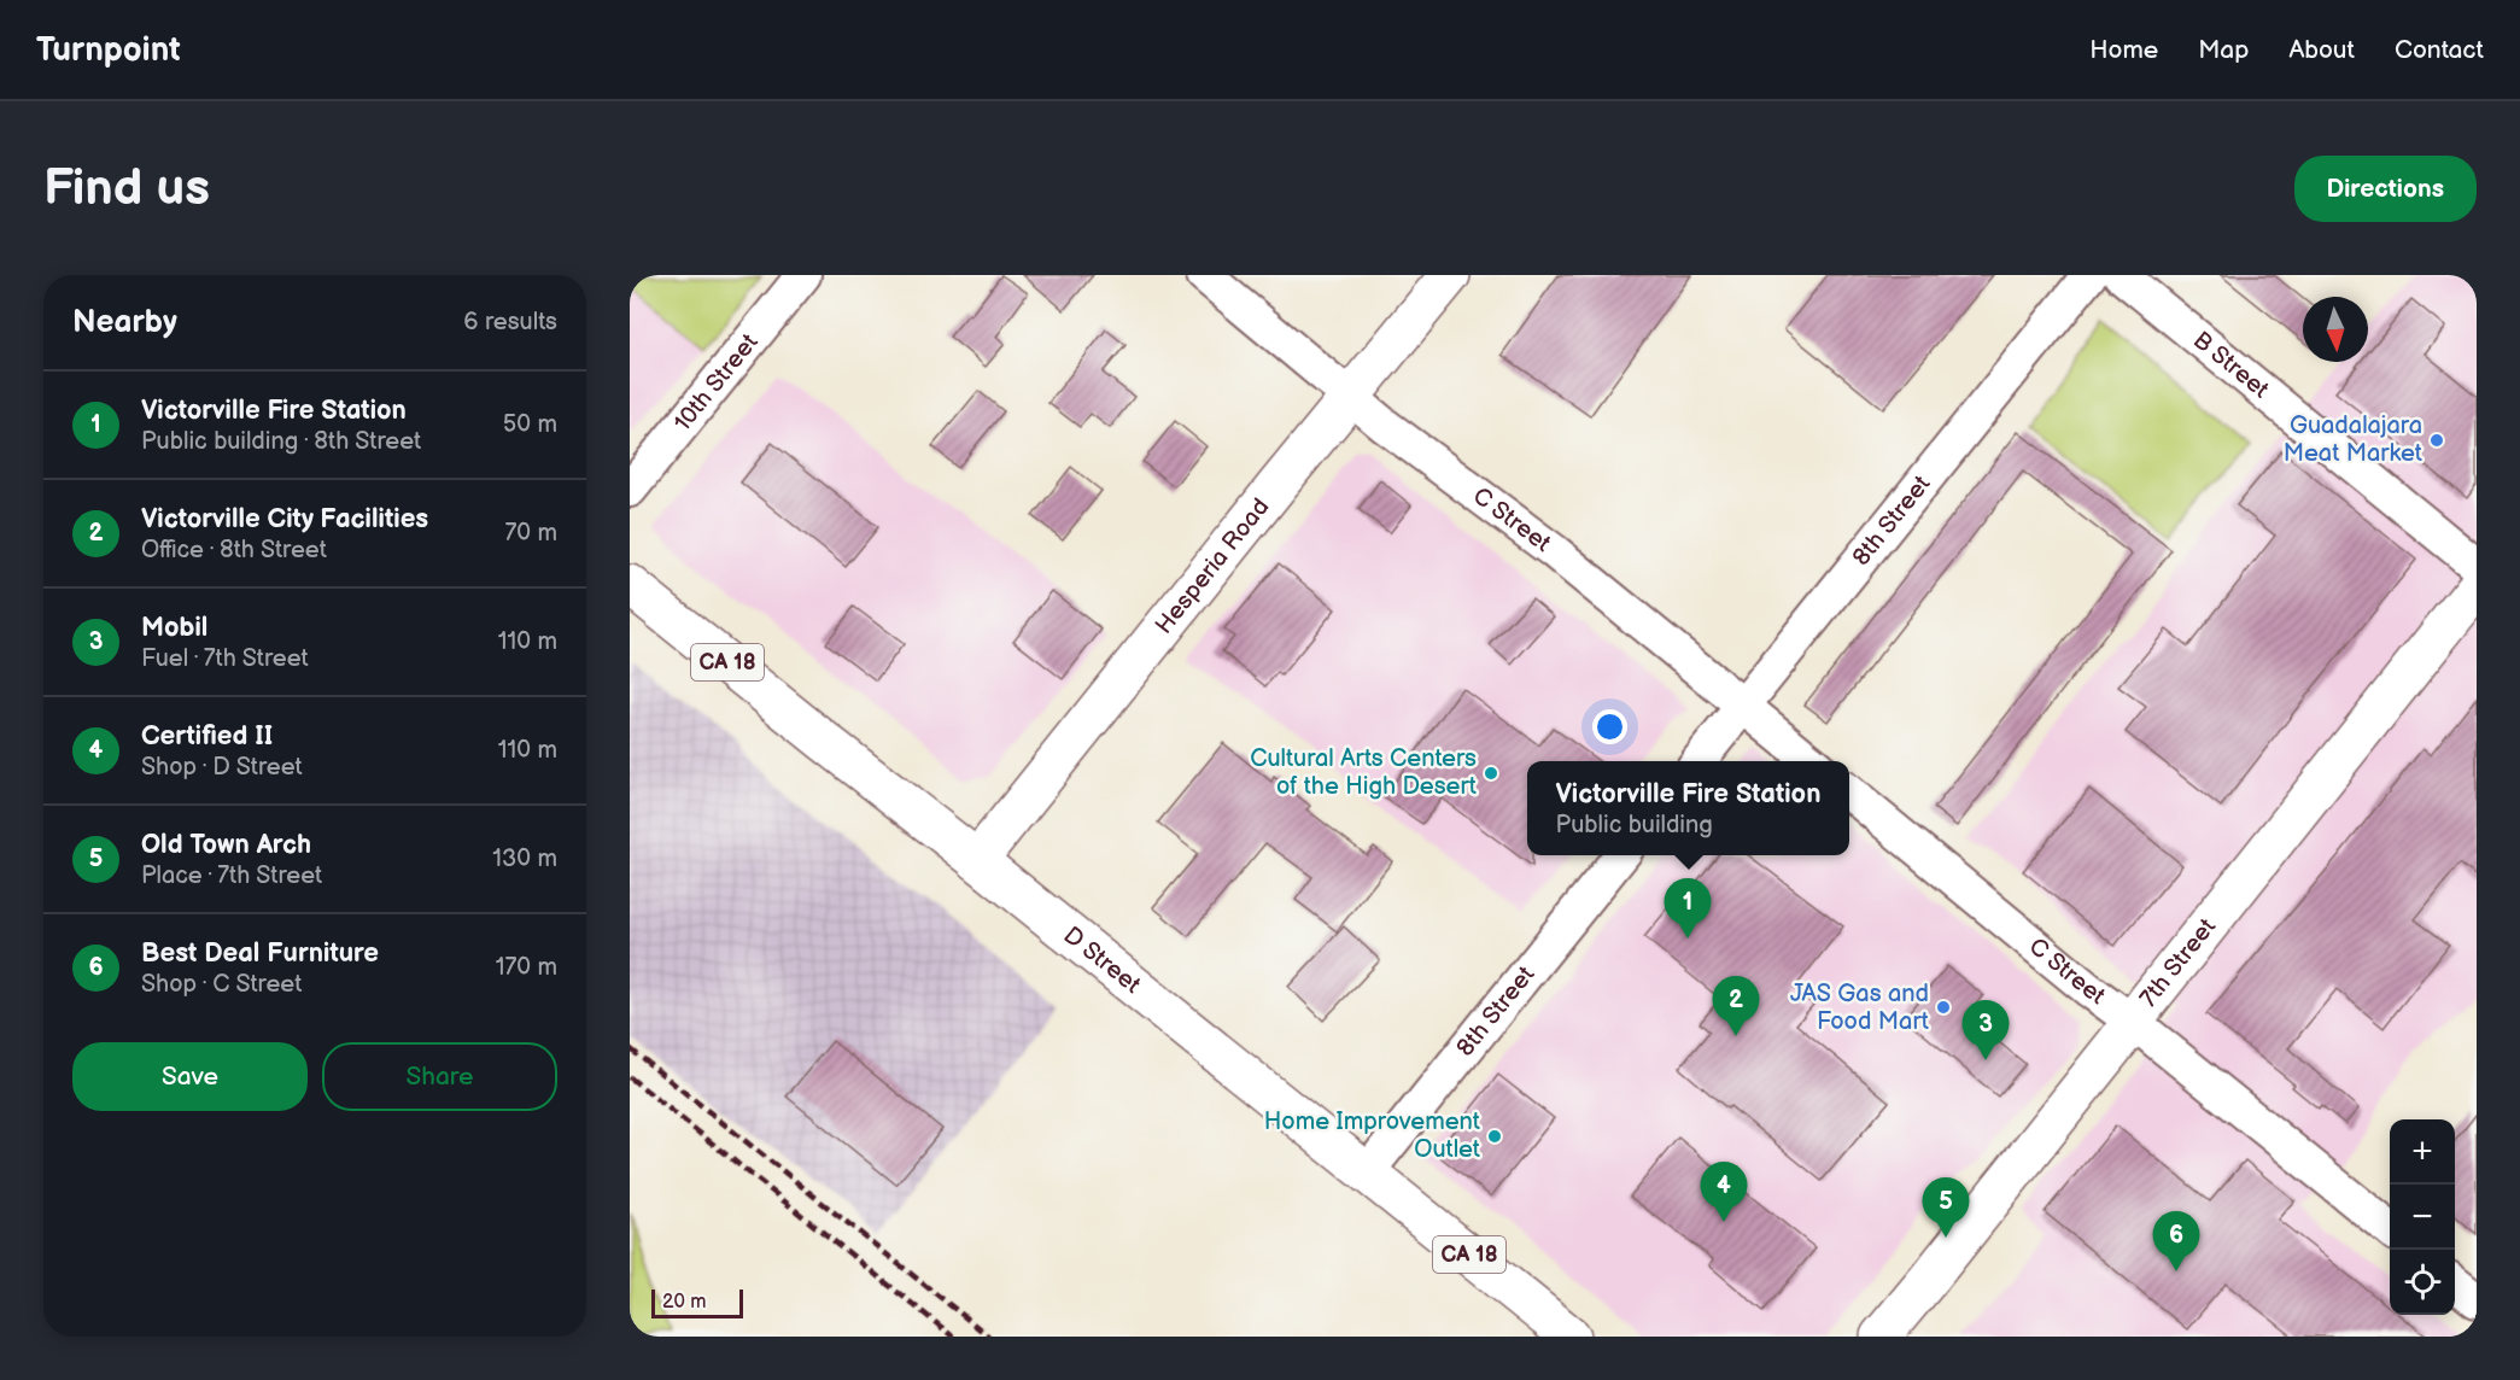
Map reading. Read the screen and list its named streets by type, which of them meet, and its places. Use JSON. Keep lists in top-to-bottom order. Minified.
{"streets":{"main road":["Hesperia Road","CA 18","D Street","7th Street"],"street":["B Street","10th Street","C Street","8th Street"]},"crossings":[["C Street","8th Street"],["C Street","Hesperia Road"],["C Street","7th Street"],["8th Street","D Street"],["Hesperia Road","D Street"]],"places":["Guadalajara Meat Market","Cultural Arts Centers of the High Desert","JAS Gas and Food Mart","Home Improvement Outlet"],"scale_bar":"20 m","north":"bottom","page":{"header":"Turnpoint","nav":["Home","Map","About","Contact"],"buttons":["Directions",["Save","Share"]],"title":"Find us","heading":["Nearby","6 results"],"list":[{"mark":"1","name":"Victorville Fire Station","note":"Public building · 8th Street","value":"50 m"},{"mark":"2","name":"Victorville City Facilities","note":"Office · 8th Street","value":"70 m"},{"mark":"3","name":"Mobil","note":"Fuel · 7th Street","value":"110 m"},{"mark":"4","name":"Certified II","note":"Shop · D Street","value":"110 m"},{"mark":"5","name":"Old Town Arch","note":"Place · 7th Street","value":"130 m"},{"mark":"6","name":"Best Deal Furniture","note":"Shop · C Street","value":"170 m"}],"popup":["Victorville Fire Station","Public building"],"pins":["1","2","3","4","5","6"],"map_buttons":["+","−"],"scale":"20 m"}}
